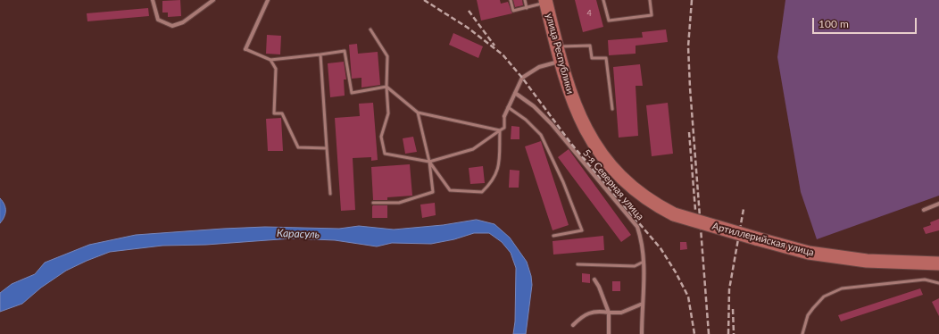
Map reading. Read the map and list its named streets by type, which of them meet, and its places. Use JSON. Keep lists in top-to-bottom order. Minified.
{"streets":{"main road":["улица Республики","Артиллерийская улица"],"street":["5-я Северная улица"]},"crossings":[["улица Республики","Артиллерийская улица"]],"water":["Карасуль"],"house_numbers":["4"],"scale_bar":"100 m"}
